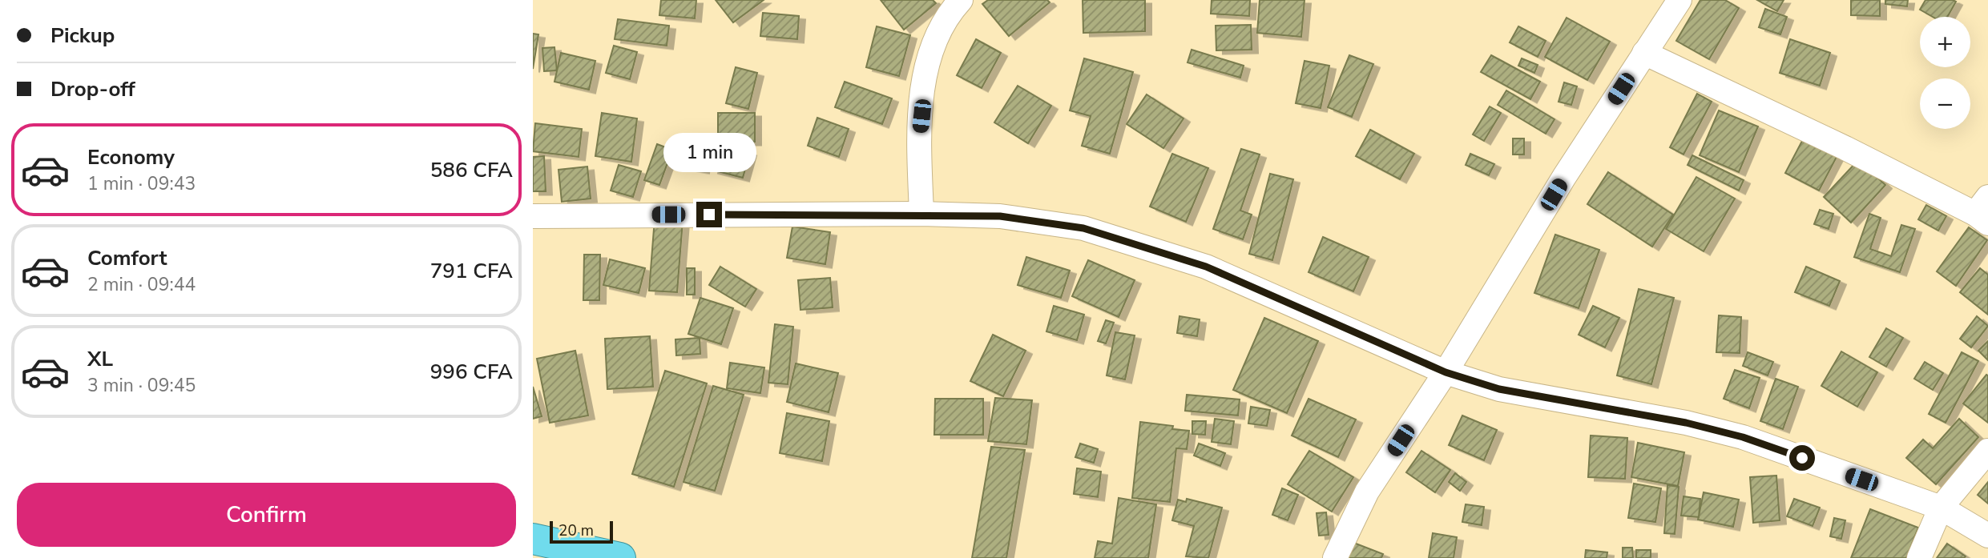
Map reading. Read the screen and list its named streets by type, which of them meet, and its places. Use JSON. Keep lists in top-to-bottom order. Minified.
{"scale_bar":"20 m","page":{"banner":["Pickup","Drop-off"],"map_buttons":["+","−"],"list":[{"name":"Economy","note":"1 min · 09:43","value":"586 CFA"},{"name":"Comfort","note":"2 min · 09:44","value":"791 CFA"},{"name":"XL","note":"3 min · 09:45","value":"996 CFA"}],"bubble":"1 min","buttons":"Confirm","scale":"20 m"}}
